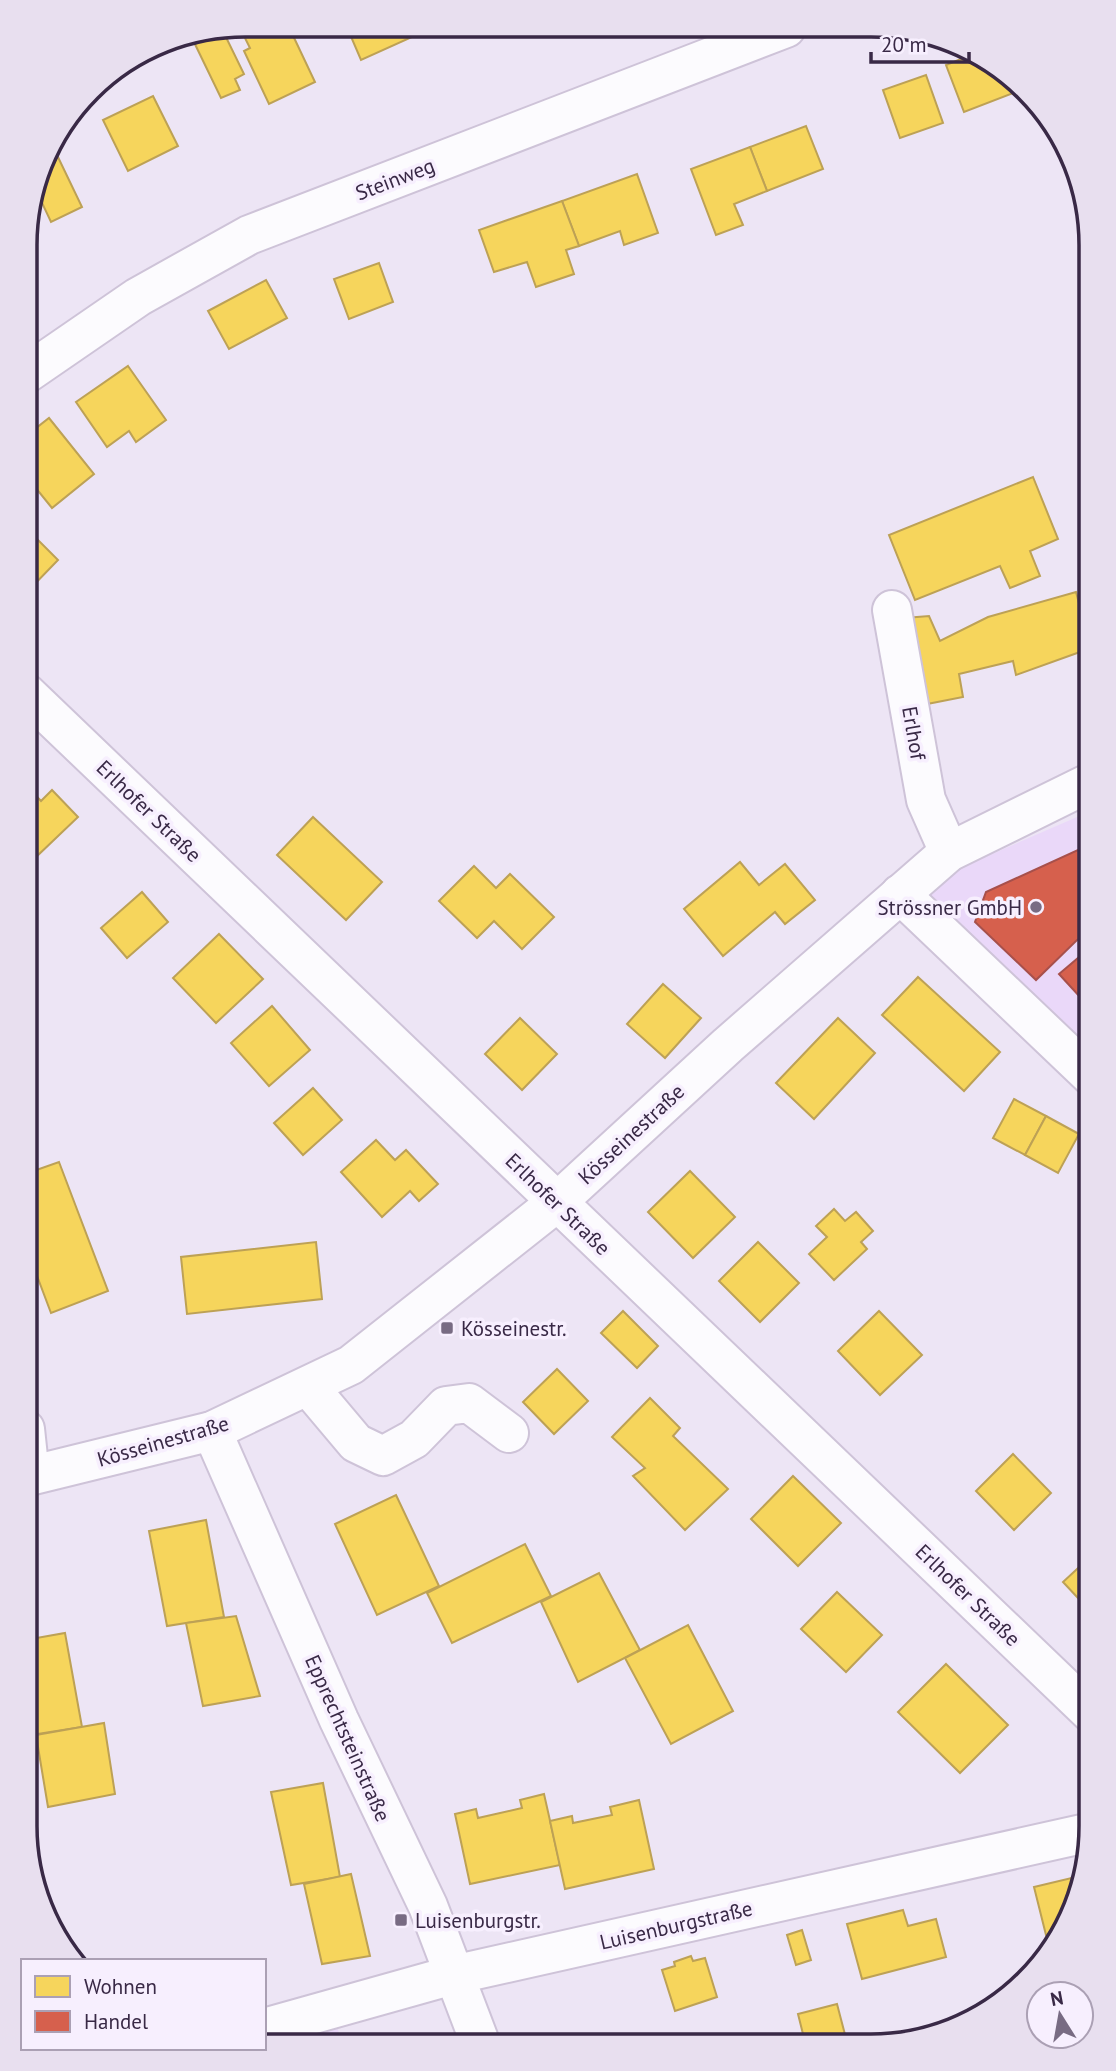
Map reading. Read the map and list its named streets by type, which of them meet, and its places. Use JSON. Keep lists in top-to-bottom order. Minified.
{"streets":{"street":["Steinweg","Erlhof","Erlhofer Straße","Kösseinestraße","Epprechtsteinstraße","Luisenburgstraße"]},"crossings":[["Erlhof","Kösseinestraße"],["Erlhofer Straße","Kösseinestraße"],["Kösseinestraße","Epprechtsteinstraße"],["Epprechtsteinstraße","Luisenburgstraße"]],"places":{"other":["Strössner GmbH"],"transit":["Kösseinestr.","Luisenburgstr."]},"legend":["Wohnen","Handel"],"scale_bar":"20 m","north":"top"}
